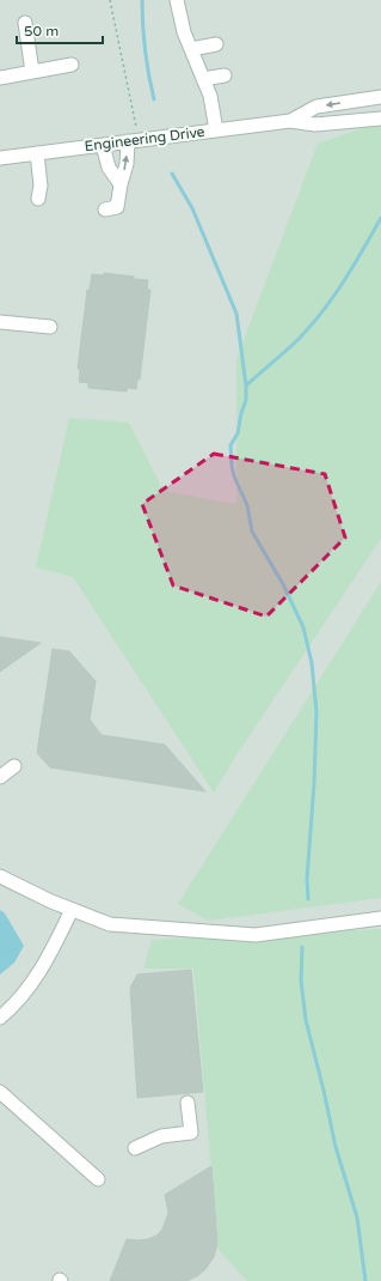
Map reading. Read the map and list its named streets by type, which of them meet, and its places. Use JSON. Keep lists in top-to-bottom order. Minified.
{"streets":{"street":["Engineering Drive"]},"scale_bar":"50 m"}
